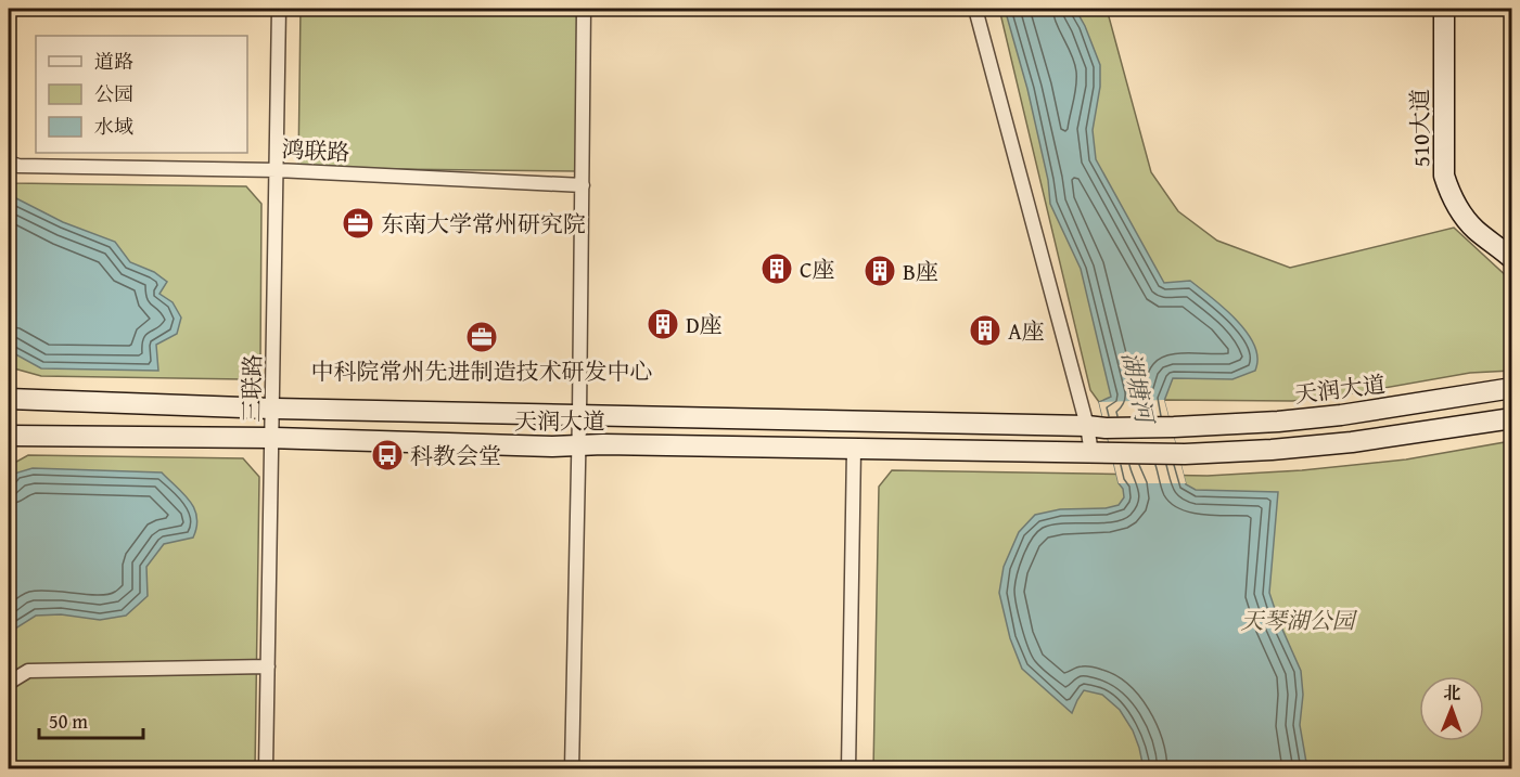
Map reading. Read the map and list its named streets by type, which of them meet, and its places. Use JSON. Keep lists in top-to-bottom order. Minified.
{"streets":{"street":["510大道","鸿联路","三联路","天润大道"]},"crossings":[["鸿联路","三联路"],["三联路","天润大道"]],"water":["湖塘河"],"parks":["天琴湖公园"],"places":{"office":["东南大学常州研究院","中科院常州先进制造技术研发中心"],"building":["C座","B座","D座","A座"],"bus stop":["科教会堂"]},"legend":["道路","公园","水域"],"scale_bar":"50 m","north":"top"}
